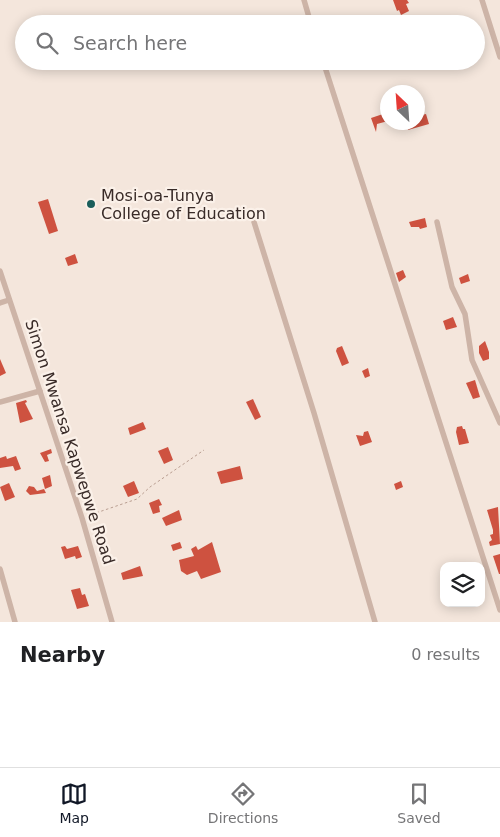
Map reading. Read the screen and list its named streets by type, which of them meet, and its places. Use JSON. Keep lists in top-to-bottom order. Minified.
{"streets":{"street":["Simon Mwansa Kapwepwe Road"]},"places":["Mosi-oa-Tunya College of Education"],"north":"top left","page":{"search":"Search here","heading":["Nearby","0 results"],"nav":["Map","Directions","Saved"]}}
